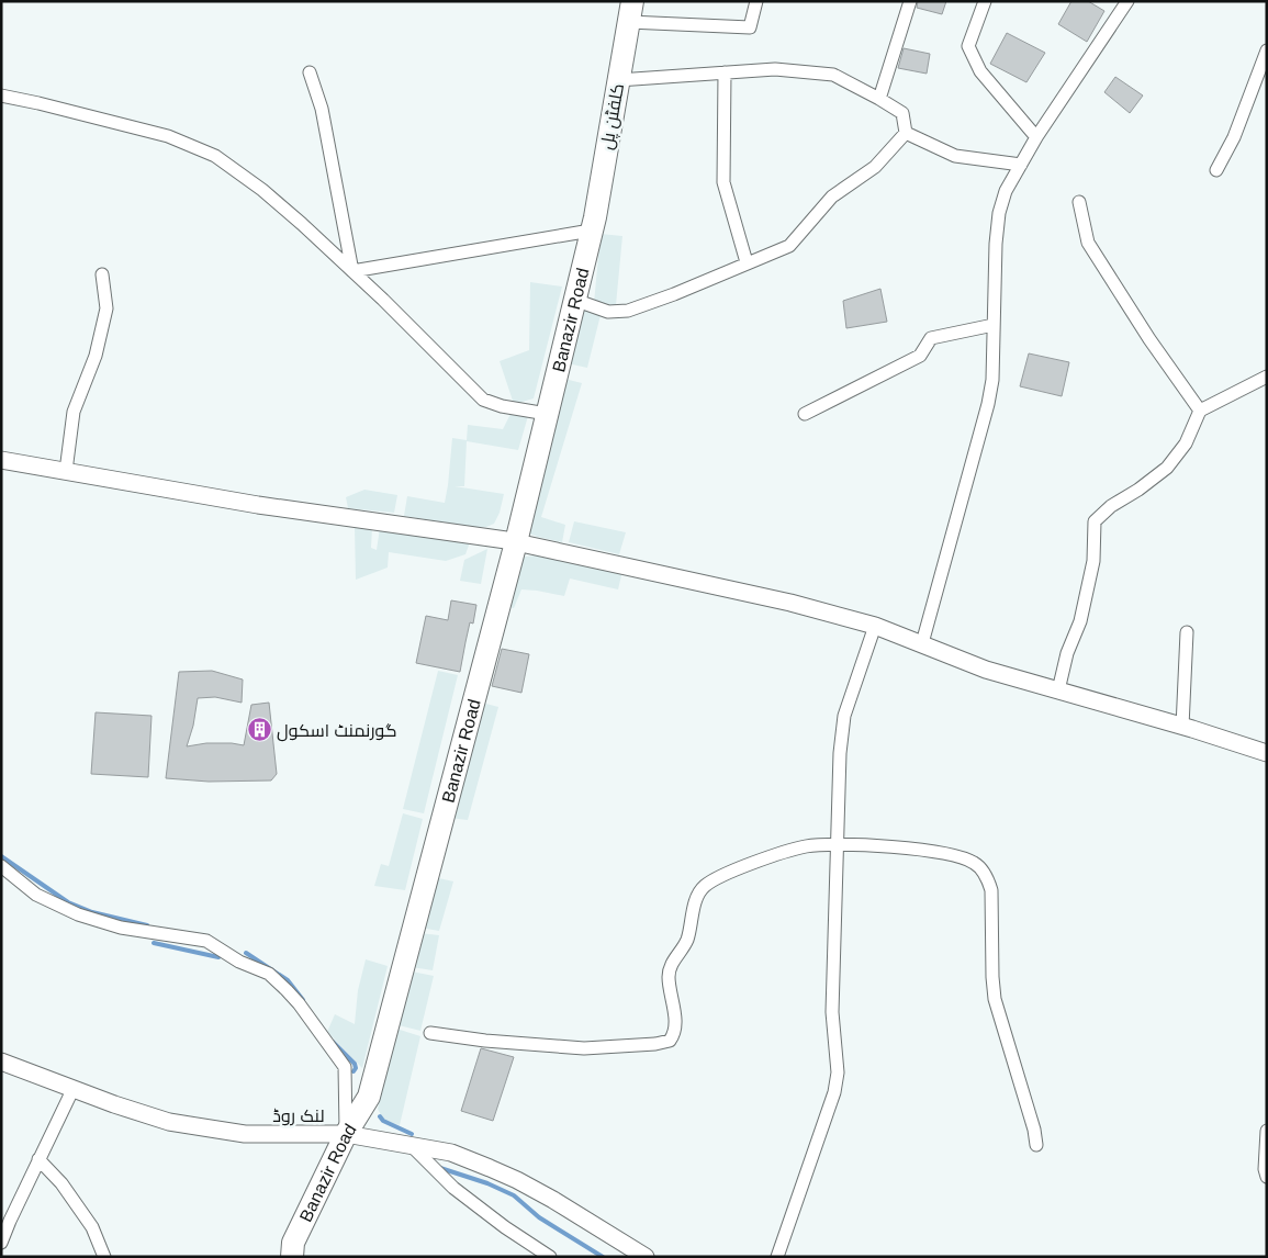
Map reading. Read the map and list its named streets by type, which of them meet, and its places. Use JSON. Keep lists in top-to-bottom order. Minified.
{"streets":{"highway":["کلفٹن پل","Banazir Road"],"street":["لنک روڈ"]},"crossings":[["کلفٹن پل","Banazir Road"],["Banazir Road","لنک روڈ"]],"places":{"building":["گورنمنٹ اسکول"]}}
